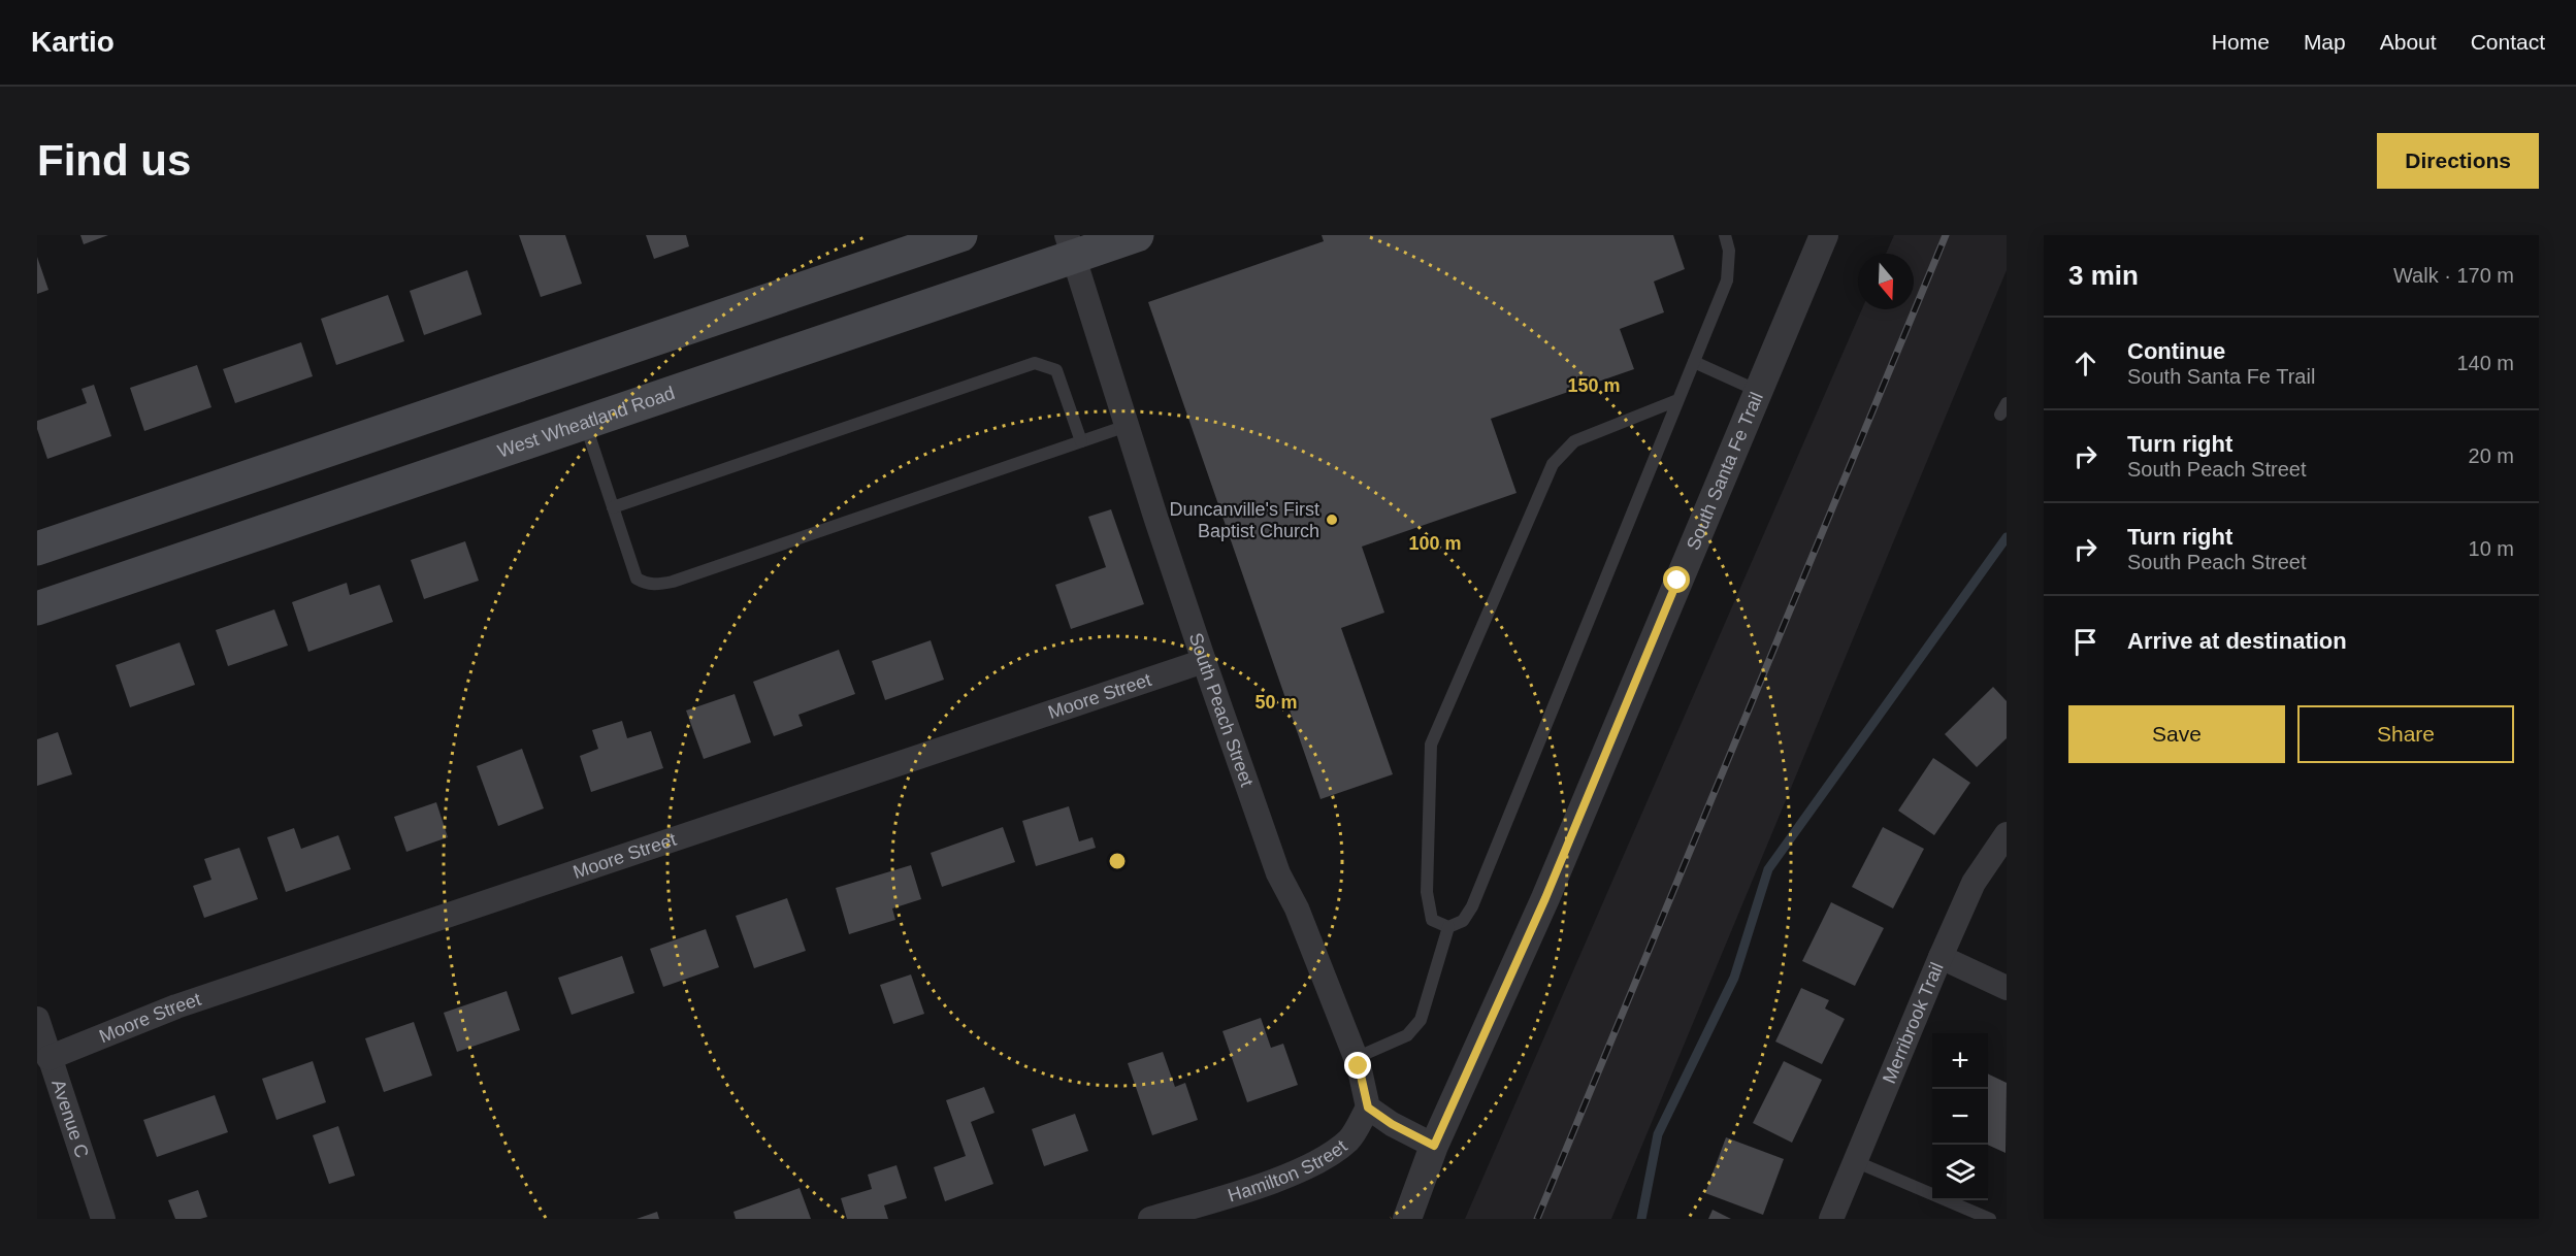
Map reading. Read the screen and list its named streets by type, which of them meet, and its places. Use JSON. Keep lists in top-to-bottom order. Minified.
{"streets":{"main road":["West Wheatland Road"],"street":["South Santa Fe Trail","Moore Street","South Peach Street","Merribrook Trail","Avenue C","Hamilton Street"]},"crossings":[["West Wheatland Road","South Peach Street"],["Moore Street","South Peach Street"],["Moore Street","Avenue C"],["South Peach Street","Hamilton Street"]],"places":["Duncanville's First Baptist Church"],"north":"bottom","page":{"header":"Kartio","nav":["Home","Map","About","Contact"],"buttons":["Directions",["Save","Share"]],"title":"Find us","heading":["3 min","Walk · 170 m"],"list":[["Continue","South Santa Fe Trail","140 m"],["Turn right","South Peach Street","20 m"],["Turn right","South Peach Street","10 m"],"Arrive at destination"],"map_buttons":["+","−"]},"rings":["150 m","100 m","50 m"]}
